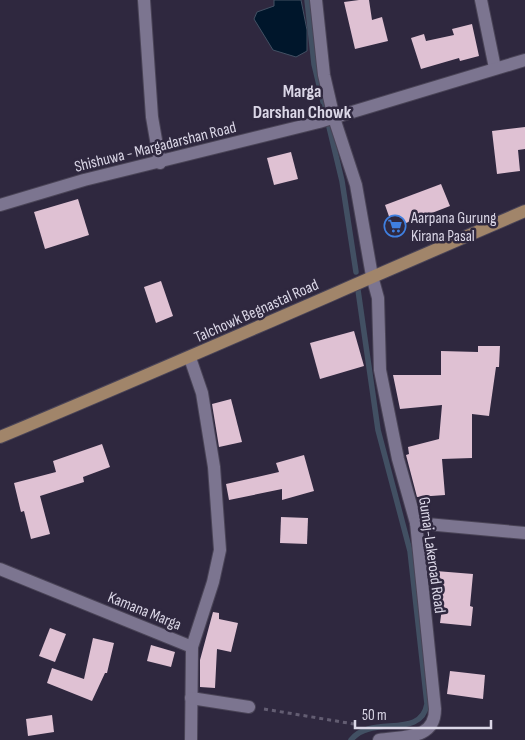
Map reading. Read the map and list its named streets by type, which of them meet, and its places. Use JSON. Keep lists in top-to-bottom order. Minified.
{"streets":{"main road":["Talchowk Begnastal Road"],"street":["Shishuwa - Margadarshan Road","Gumaj-Lakeroad Road","Kamana Marga"]},"crossings":[["Shishuwa - Margadarshan Road","Gumaj-Lakeroad Road"],["Talchowk Begnastal Road","Gumaj-Lakeroad Road"]],"districts":["Marga Darshan Chowk"],"places":{"supermarket":["Aarpana Gurung Kirana Pasal"]},"scale_bar":"50 m"}
